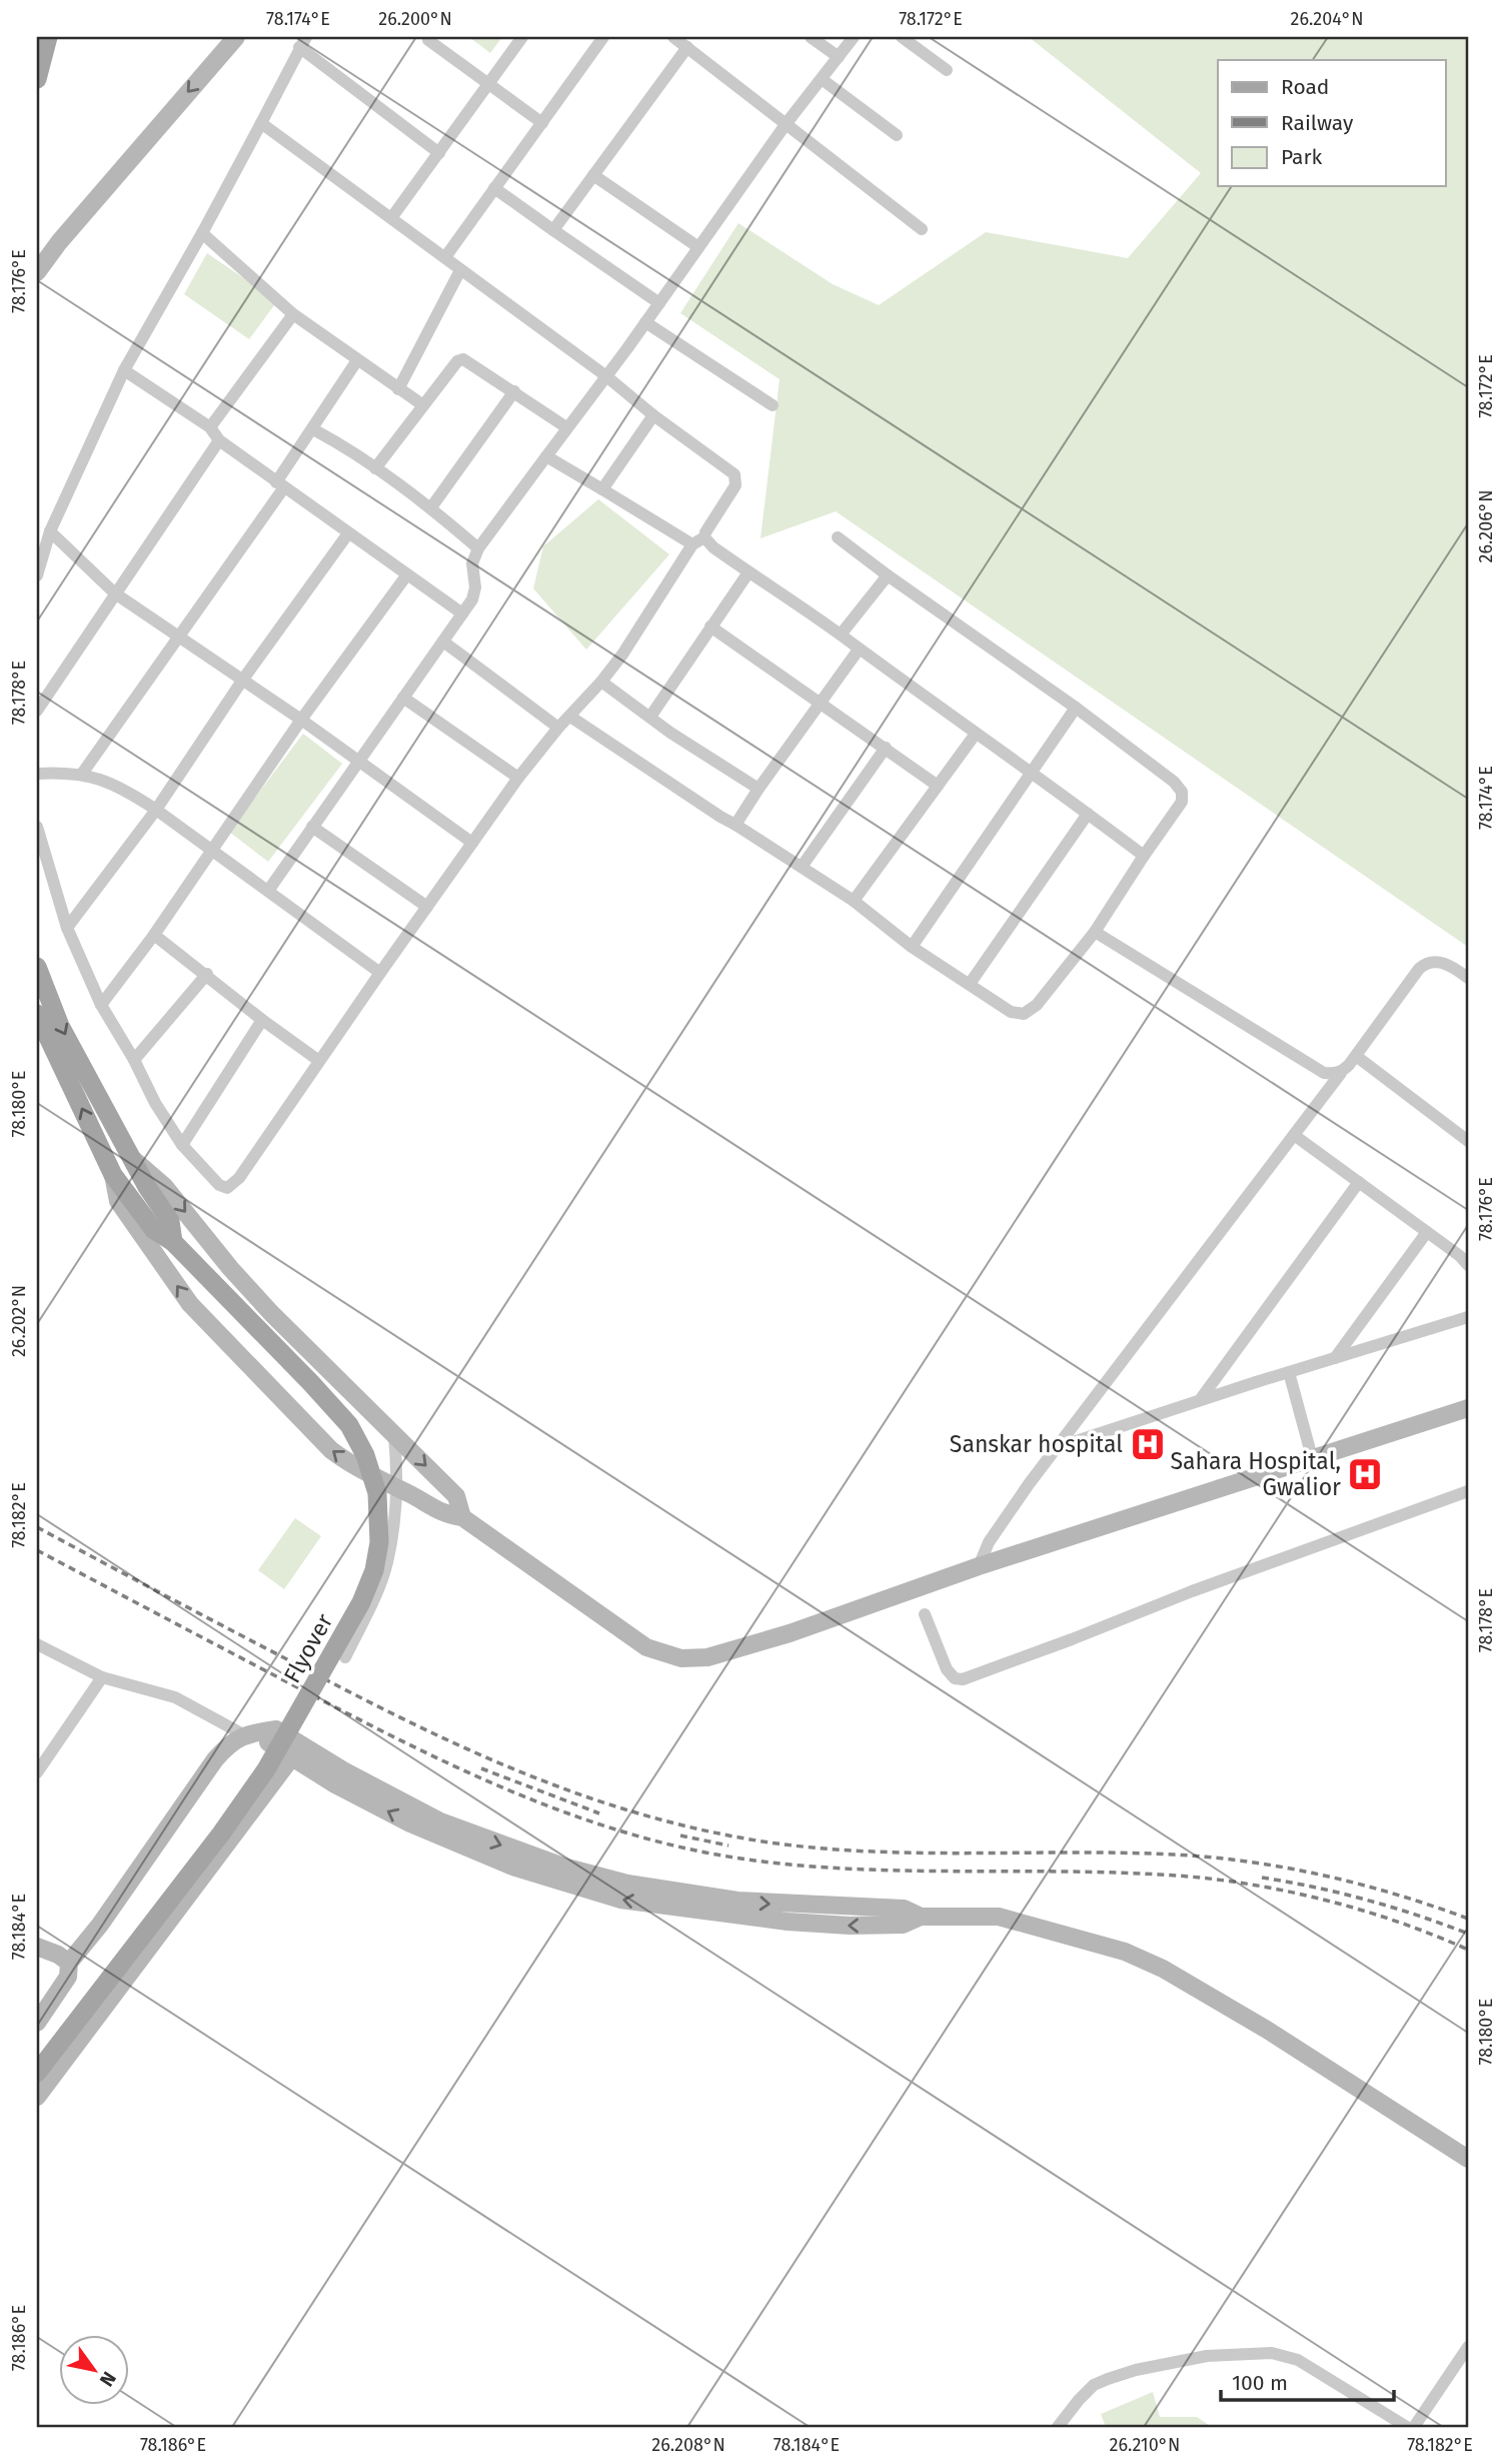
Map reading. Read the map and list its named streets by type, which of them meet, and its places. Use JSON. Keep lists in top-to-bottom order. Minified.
{"streets":{"main road":["Flyover"]},"places":{"hospital":["Sanskar hospital","Sahara Hospital, Gwalior"]},"legend":["Road","Railway","Park"],"scale_bar":"100 m","north":"bottom right","coordinates":["78.174°E","26.200°N","78.172°E","26.204°N","78.176°E","26.206°N","78.178°E","78.180°E","26.202°N","78.182°E","78.184°E","78.186°E","26.208°N","26.210°N"]}
